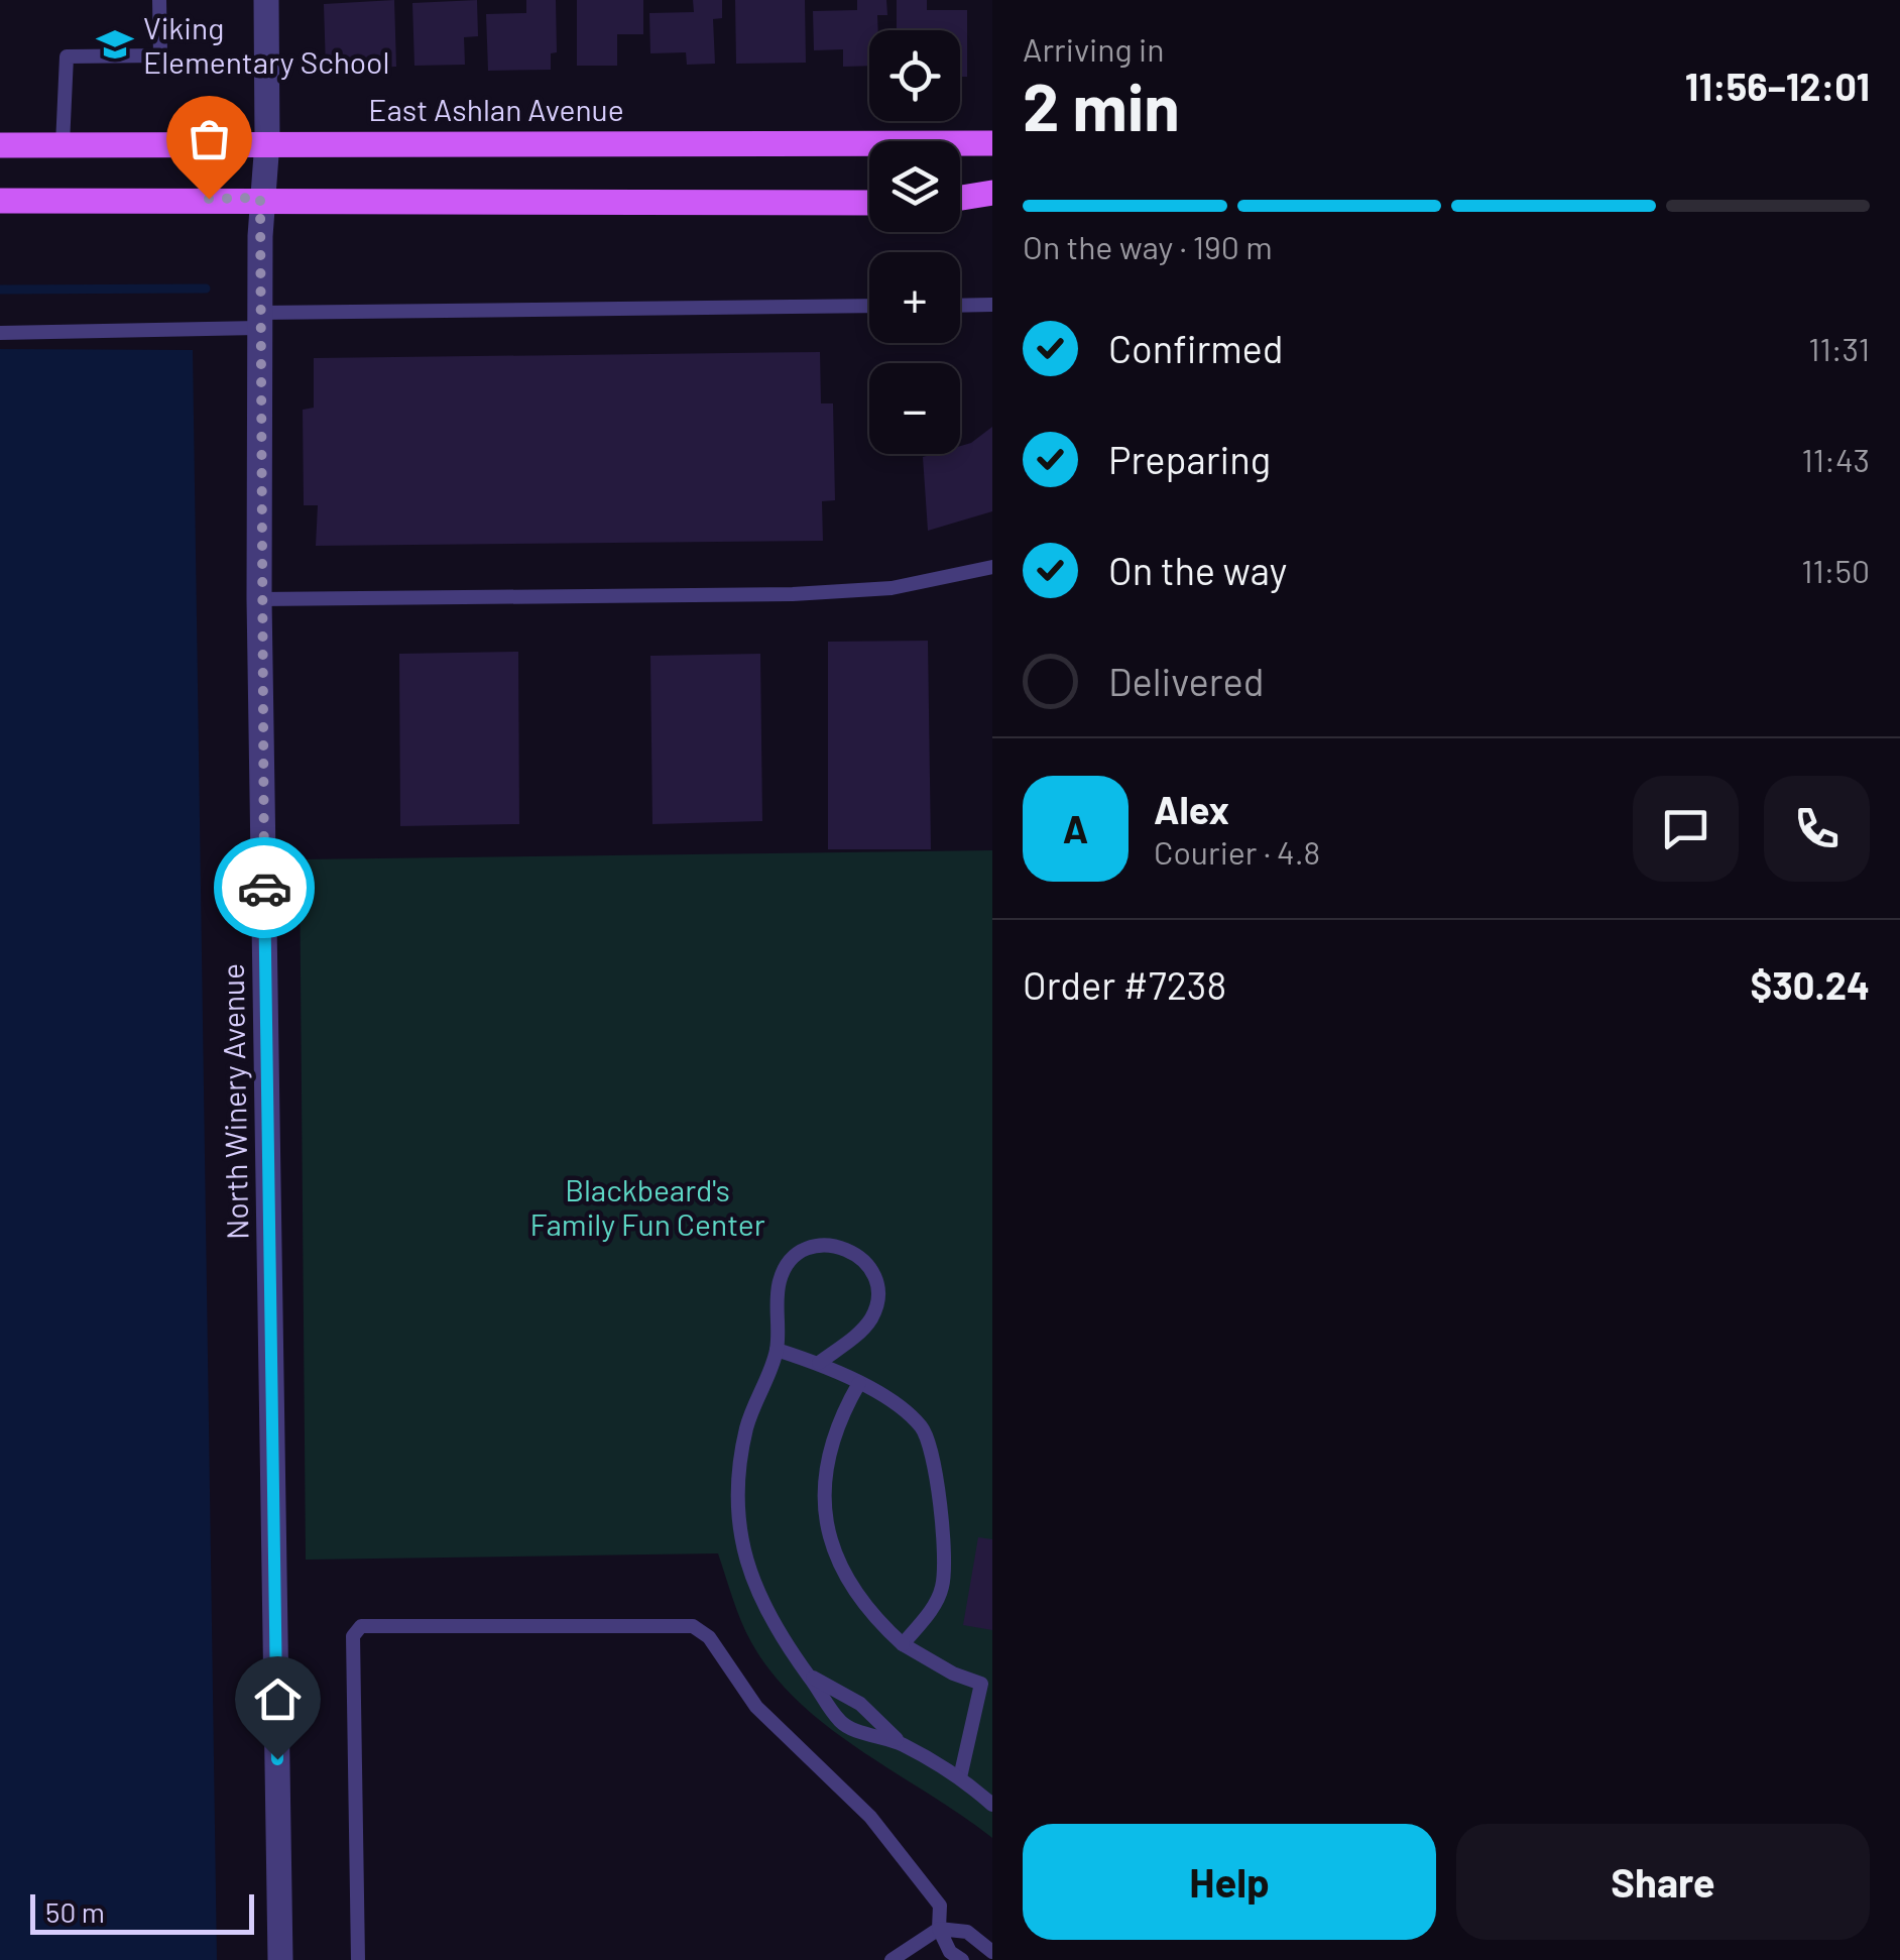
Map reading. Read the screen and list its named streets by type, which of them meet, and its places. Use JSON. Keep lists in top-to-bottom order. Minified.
{"streets":{"main road":["East Ashlan Avenue"],"street":["North Winery Avenue"]},"crossings":[["East Ashlan Avenue","North Winery Avenue"]],"parks":["Blackbeard's Family Fun Center"],"places":{"school or university":["Viking Elementary School"]},"scale_bar":"50 m","page":{"heading":["2 min","Arriving in","11:56–12:01"],"panel":["Alex","Courier · 4.8","Order #7238","$30.24"],"map_buttons":["+","−"],"bar":"On the way · 190 m","list":[["Confirmed","11:31"],["Preparing","11:43"],["On the way","11:50"],"Delivered"],"round":"A","buttons":["Help","Share"],"scale":"50 m"}}
